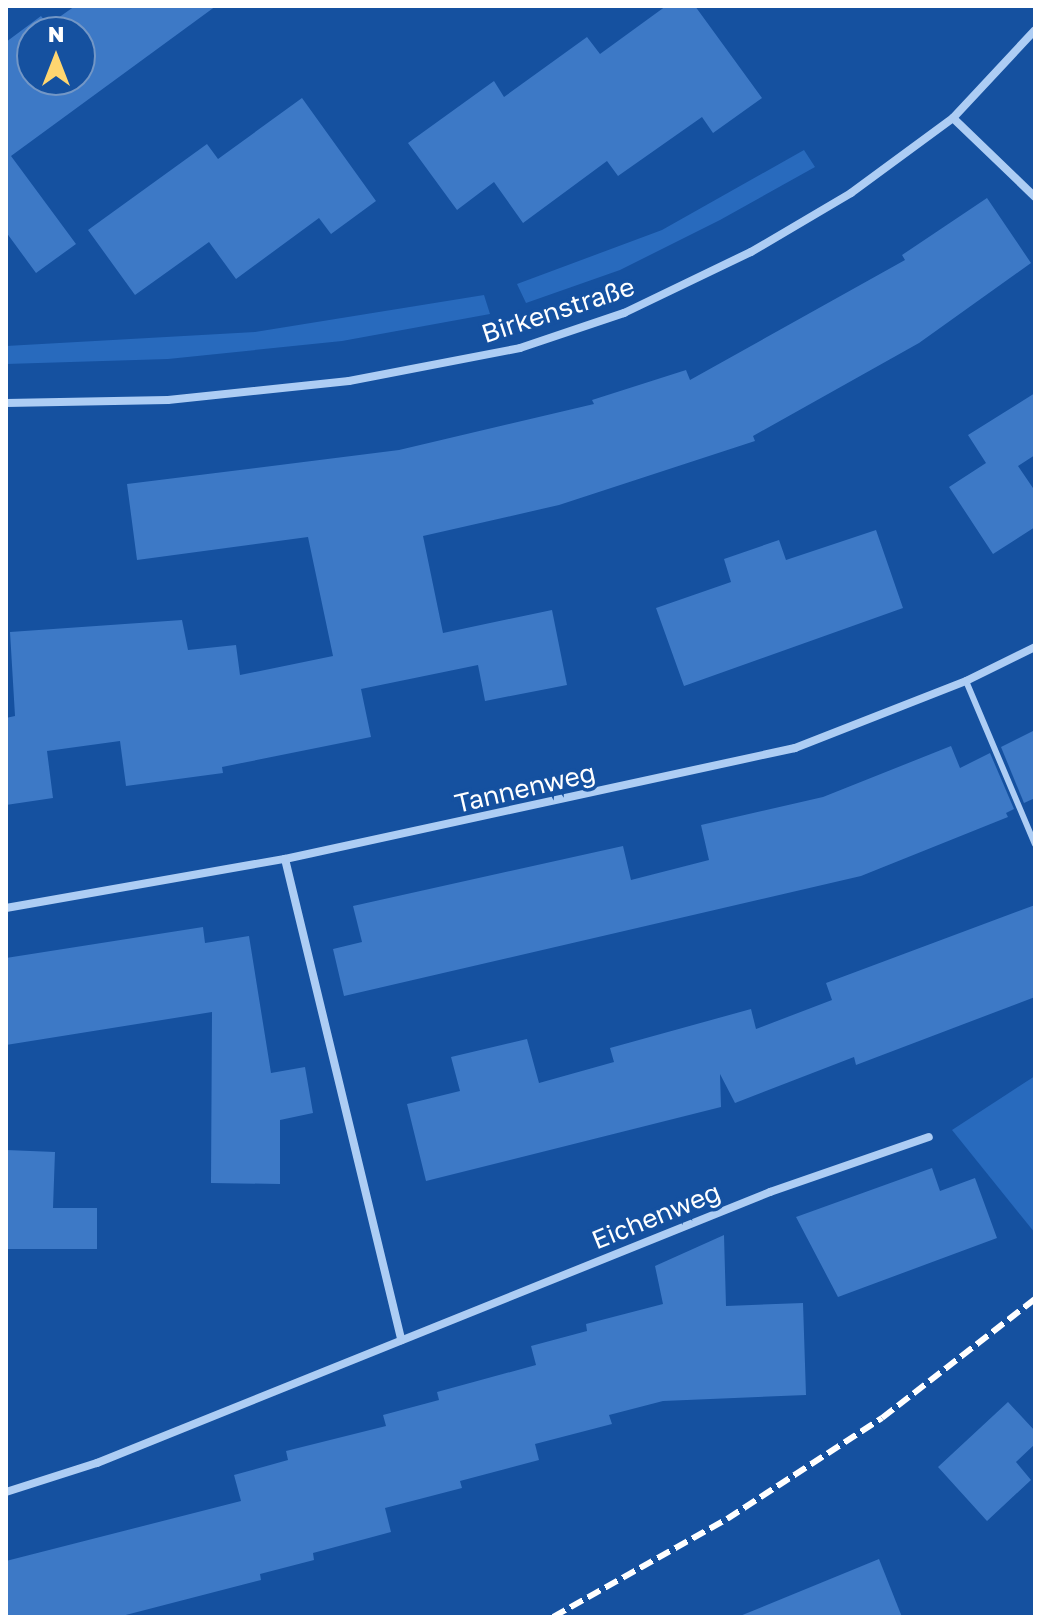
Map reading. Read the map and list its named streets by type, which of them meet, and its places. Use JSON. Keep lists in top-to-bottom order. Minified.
{"streets":{"street":["Birkenstraße","Tannenweg","Eichenweg"]},"north":"top"}
